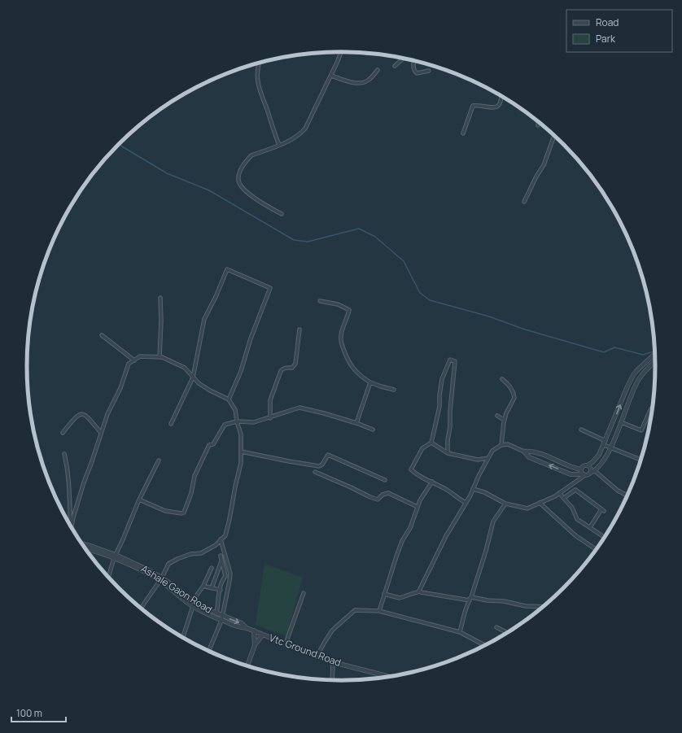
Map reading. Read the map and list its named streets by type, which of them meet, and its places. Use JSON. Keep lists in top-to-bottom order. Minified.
{"streets":{"street":["Ashale Gaon Road","Vtc Ground Road"]},"crossings":[["Ashale Gaon Road","Vtc Ground Road"]],"legend":["Road","Park"],"scale_bar":"100 m"}
